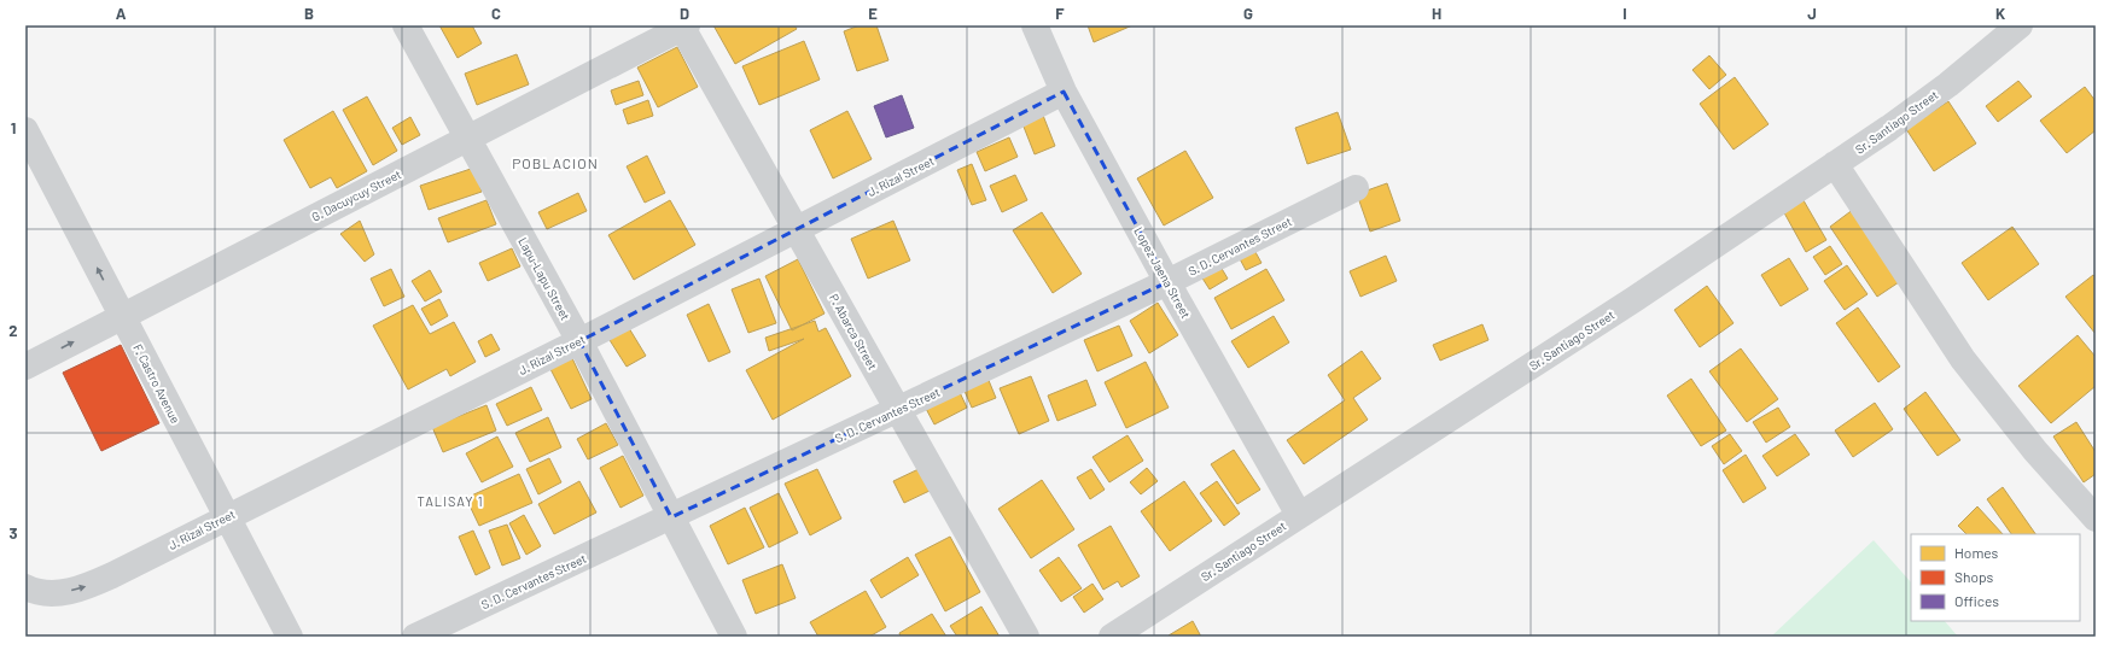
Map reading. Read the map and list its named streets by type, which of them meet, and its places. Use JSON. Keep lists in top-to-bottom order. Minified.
{"streets":{"street":["Sr. Santiago Street","J. Rizal Street","G. Dacuycuy Street","S. D. Cervantes Street","Lopez Jaena Street","Lapu-Lapu Street","P. Abarca Street","F. Castro Avenue"]},"crossings":[["Sr. Santiago Street","Lopez Jaena Street"],["J. Rizal Street","Lopez Jaena Street"],["J. Rizal Street","Lapu-Lapu Street"],["J. Rizal Street","P. Abarca Street"],["J. Rizal Street","F. Castro Avenue"],["G. Dacuycuy Street","Lapu-Lapu Street"],["G. Dacuycuy Street","P. Abarca Street"],["G. Dacuycuy Street","F. Castro Avenue"],["S. D. Cervantes Street","Lopez Jaena Street"],["S. D. Cervantes Street","Lapu-Lapu Street"],["S. D. Cervantes Street","P. Abarca Street"]],"one_way":["F. Castro Avenue"],"districts":["POBLACION","TALISAY 1"],"legend":["Homes","Shops","Offices"],"grid":{"columns":["A","B","C","D","E","F","G","H","I","J","K"],"rows":["1","2","3"]}}
